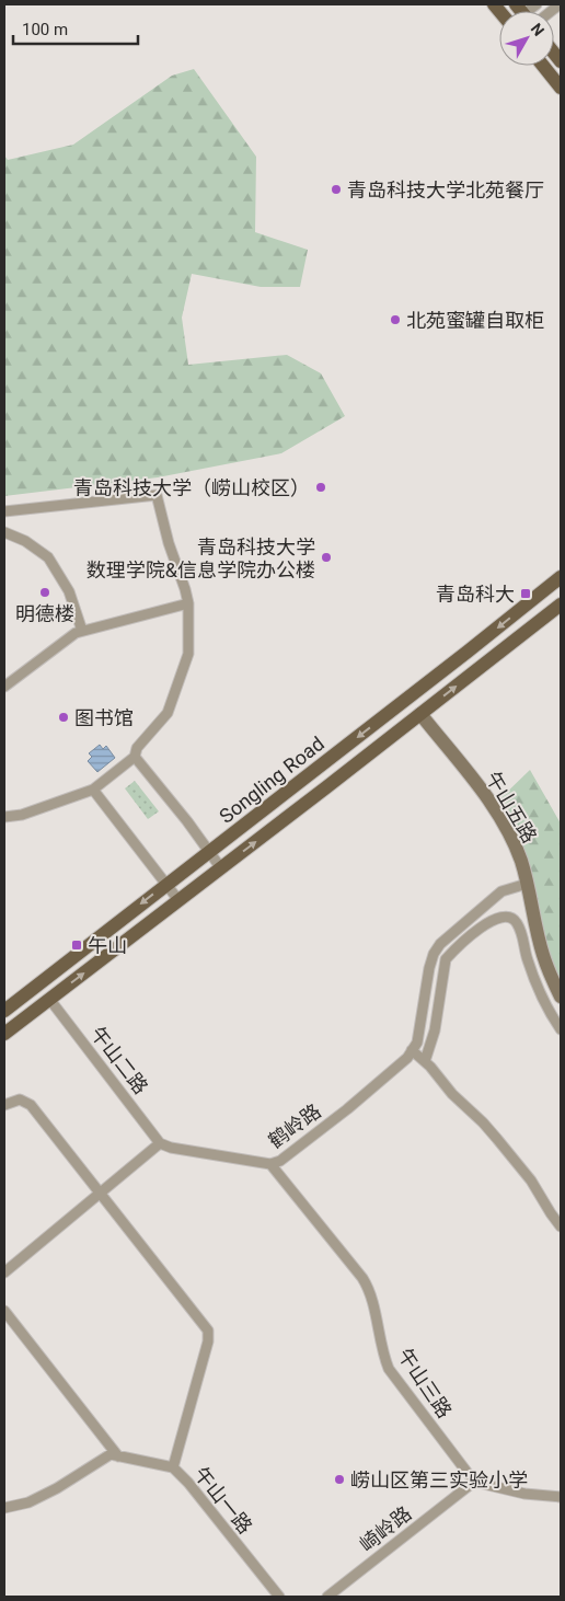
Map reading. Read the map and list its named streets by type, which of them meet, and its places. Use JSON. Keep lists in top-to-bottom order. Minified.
{"streets":{"main road":["Songling Road"],"street":["午山五路","午山二路","鹤岭路","午山三路","午山一路","崎岭路"]},"crossings":[["Songling Road","午山五路"],["Songling Road","午山二路"],["午山五路","鹤岭路"],["午山二路","鹤岭路"],["鹤岭路","午山三路"],["午山三路","崎岭路"]],"places":{"other":["青岛科技大学北苑餐厅","北苑蜜罐自取柜","青岛科技大学（崂山校区）","青岛科技大学 数理学院&信息学院办公楼","明德楼","图书馆","崂山区第三实验小学"],"transit":["青岛科大","午山"]},"scale_bar":"100 m","north":"top right"}
